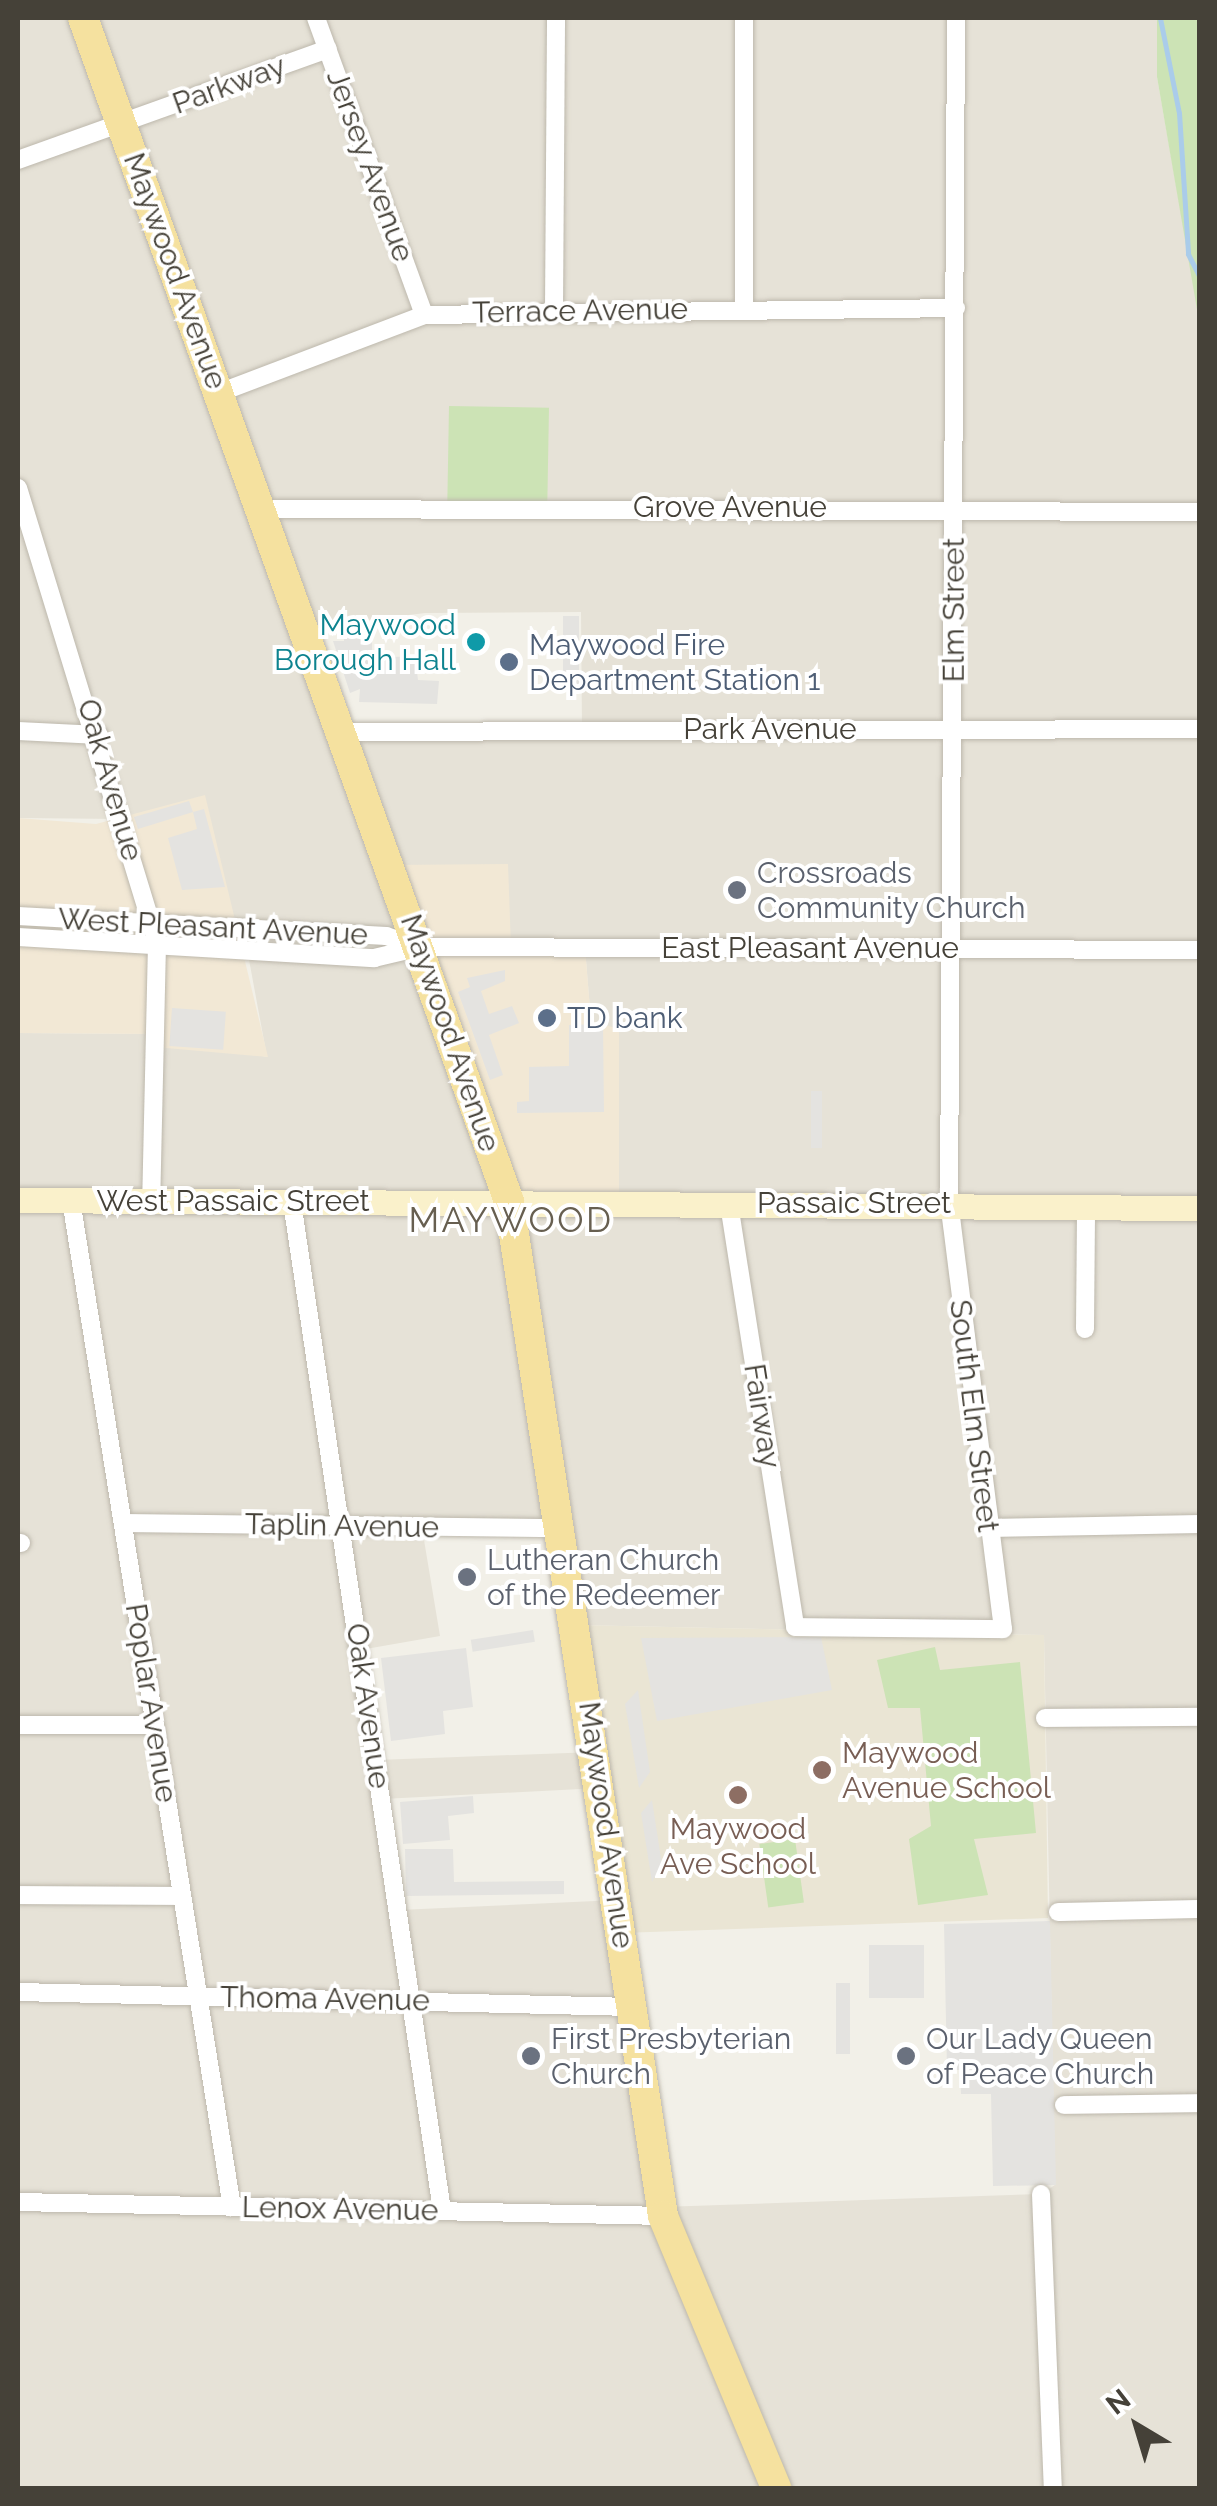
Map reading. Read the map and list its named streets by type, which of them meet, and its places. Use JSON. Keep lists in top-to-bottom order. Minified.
{"streets":{"main road":["Maywood Avenue","West Passaic Street","Passaic Street"],"street":["Parkway","Jersey Avenue","Terrace Avenue","Grove Avenue","Elm Street","Park Avenue","Oak Avenue","West Pleasant Avenue","East Pleasant Avenue","Fairway","South Elm Street","Taplin Avenue","Poplar Avenue","Thoma Avenue","Lenox Avenue"]},"crossings":[["Parkway","Jersey Avenue"],["Parkway","Maywood Avenue"],["Jersey Avenue","Terrace Avenue"],["Maywood Avenue","Terrace Avenue"],["Maywood Avenue","Grove Avenue"],["Maywood Avenue","Park Avenue"],["Maywood Avenue","West Pleasant Avenue"],["Maywood Avenue","East Pleasant Avenue"],["Maywood Avenue","West Passaic Street"],["Maywood Avenue","Passaic Street"],["Maywood Avenue","Taplin Avenue"],["Maywood Avenue","Thoma Avenue"],["Maywood Avenue","Lenox Avenue"],["Terrace Avenue","Elm Street"],["Grove Avenue","Elm Street"],["Elm Street","Park Avenue"],["Elm Street","East Pleasant Avenue"],["Elm Street","Passaic Street"],["Elm Street","South Elm Street"],["Oak Avenue","West Pleasant Avenue"],["Oak Avenue","West Passaic Street"],["Oak Avenue","Taplin Avenue"],["Oak Avenue","Thoma Avenue"],["Oak Avenue","Lenox Avenue"],["West Pleasant Avenue","East Pleasant Avenue"],["West Passaic Street","Passaic Street"],["West Passaic Street","Poplar Avenue"],["Passaic Street","Fairway"],["Passaic Street","South Elm Street"],["Fairway","South Elm Street"],["Taplin Avenue","Poplar Avenue"],["Poplar Avenue","Thoma Avenue"],["Poplar Avenue","Lenox Avenue"]],"districts":["MAYWOOD"],"places":["Maywood Borough Hall","Maywood Fire Department Station 1","Crossroads Community Church","TD bank","Lutheran Church of the Redeemer","Maywood Avenue School","Maywood Ave School","First Presbyterian Church","Our Lady Queen of Peace Church"],"north":"top left"}
